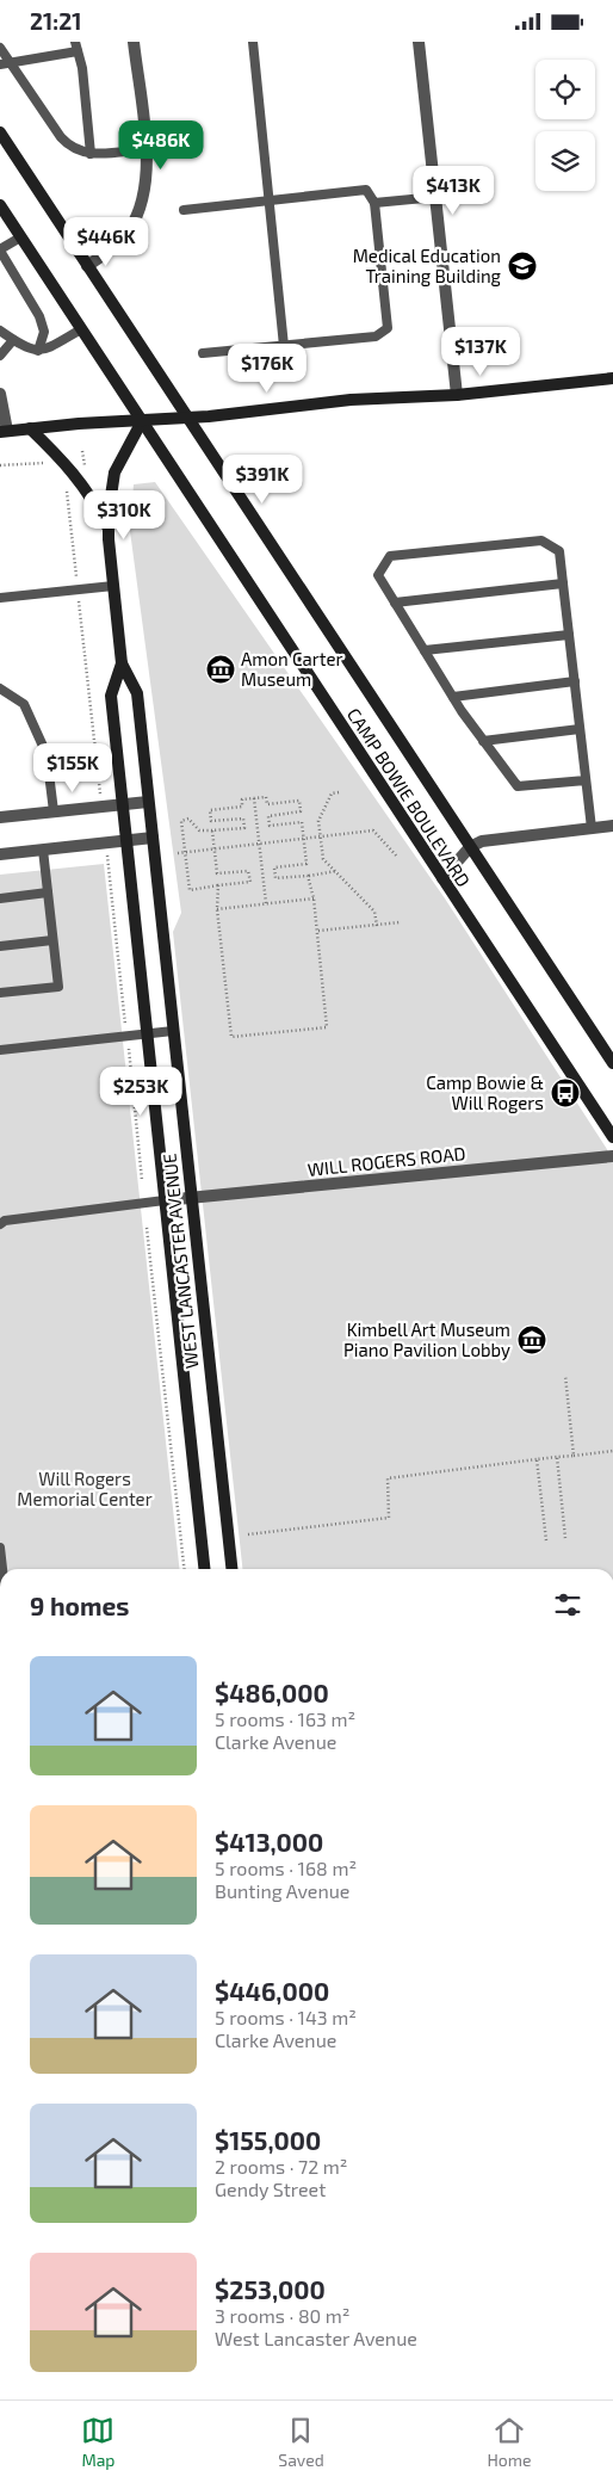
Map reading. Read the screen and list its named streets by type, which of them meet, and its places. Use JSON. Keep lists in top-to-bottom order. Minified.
{"streets":{"main road":["CAMP BOWIE BOULEVARD","WEST LANCASTER AVENUE"],"street":["WILL ROGERS ROAD"]},"crossings":[["CAMP BOWIE BOULEVARD","WEST LANCASTER AVENUE"],["WILL ROGERS ROAD","WEST LANCASTER AVENUE"]],"parks":["Will Rogers Memorial Center"],"places":{"school or university":["Medical Education Training Building"],"museum":["Amon Carter Museum","Kimbell Art Museum Piano Pavilion Lobby"],"bus stop":["Camp Bowie & Will Rogers"]},"page":{"status":"21:21","price":["$486K","$413K","$446K","$137K","$176K","$391K","$310K","$155K","$253K"],"heading":"9 homes","list":[{"name":"$486,000","note":"5 rooms · 163 m² · Clarke Avenue"},{"name":"$413,000","note":"5 rooms · 168 m² · Bunting Avenue"},{"name":"$446,000","note":"5 rooms · 143 m² · Clarke Avenue"},{"name":"$155,000","note":"2 rooms · 72 m² · Gendy Street"},{"name":"$253,000","note":"3 rooms · 80 m² · West Lancaster Avenue"}],"tabs":["Map","Saved","Home"]}}
